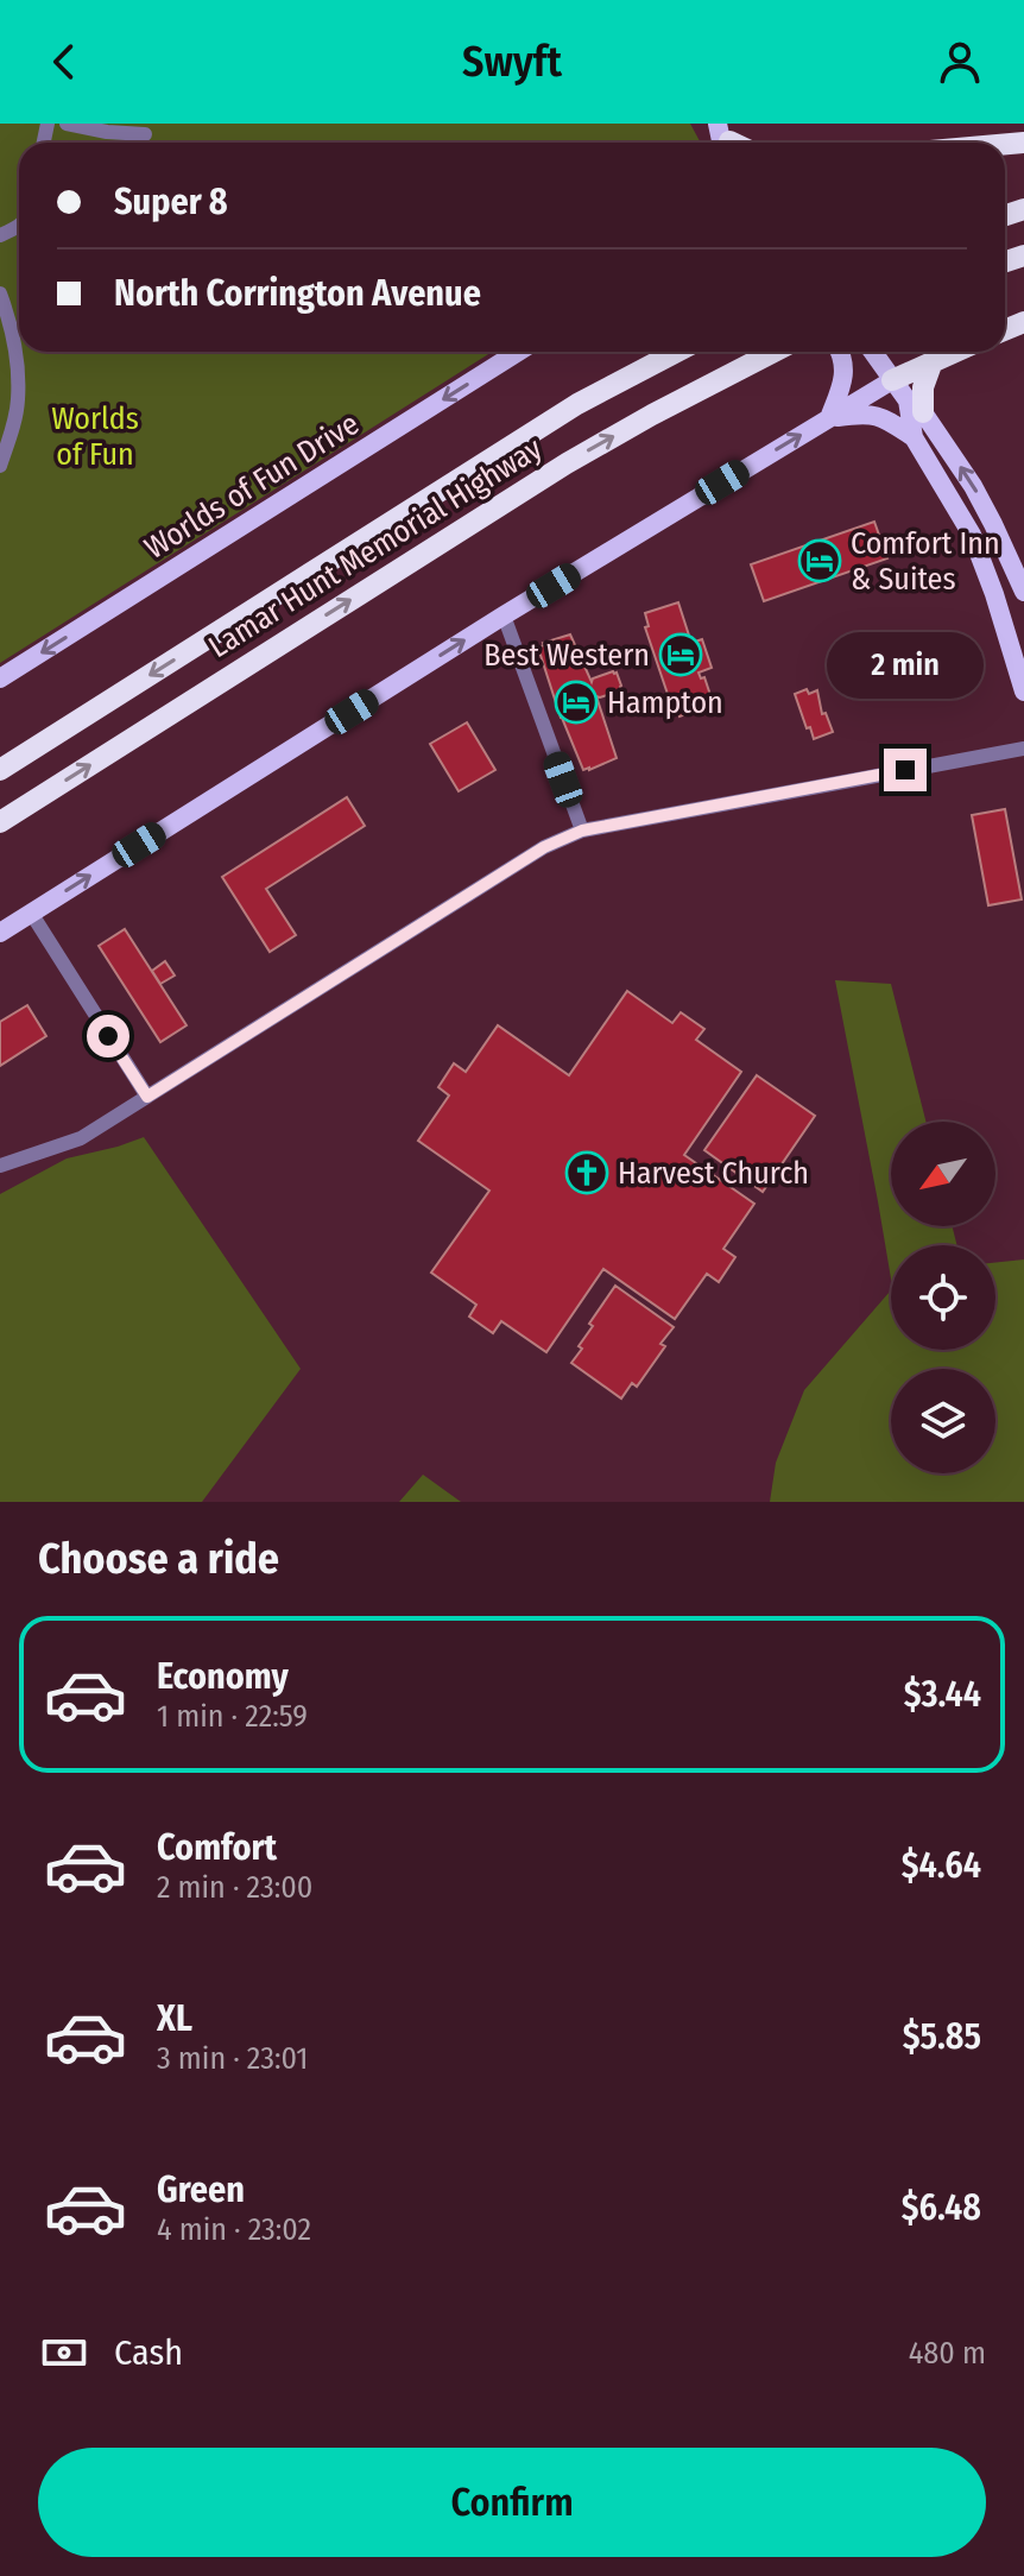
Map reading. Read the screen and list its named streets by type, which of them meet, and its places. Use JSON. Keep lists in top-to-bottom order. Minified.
{"streets":{"highway":["Lamar Hunt Memorial Highway"],"main road":["Worlds of Fun Drive"]},"one_way":["Worlds of Fun Drive"],"parks":["Worlds of Fun"],"places":{"hotel":["Comfort Inn & Suites","Best Western","Hampton"],"church":["Harvest Church"]},"north":"bottom left","page":{"header":"Swyft","banner":["Super 8","North Corrington Avenue"],"bubble":"2 min","heading":"Choose a ride","list":[{"name":"Economy","note":"1 min · 22:59","value":"$3.44"},{"name":"Comfort","note":"2 min · 23:00","value":"$4.64"},{"name":"XL","note":"3 min · 23:01","value":"$5.85"},{"name":"Green","note":"4 min · 23:02","value":"$6.48"}],"pay":["Cash","480 m"],"buttons":"Confirm"}}
